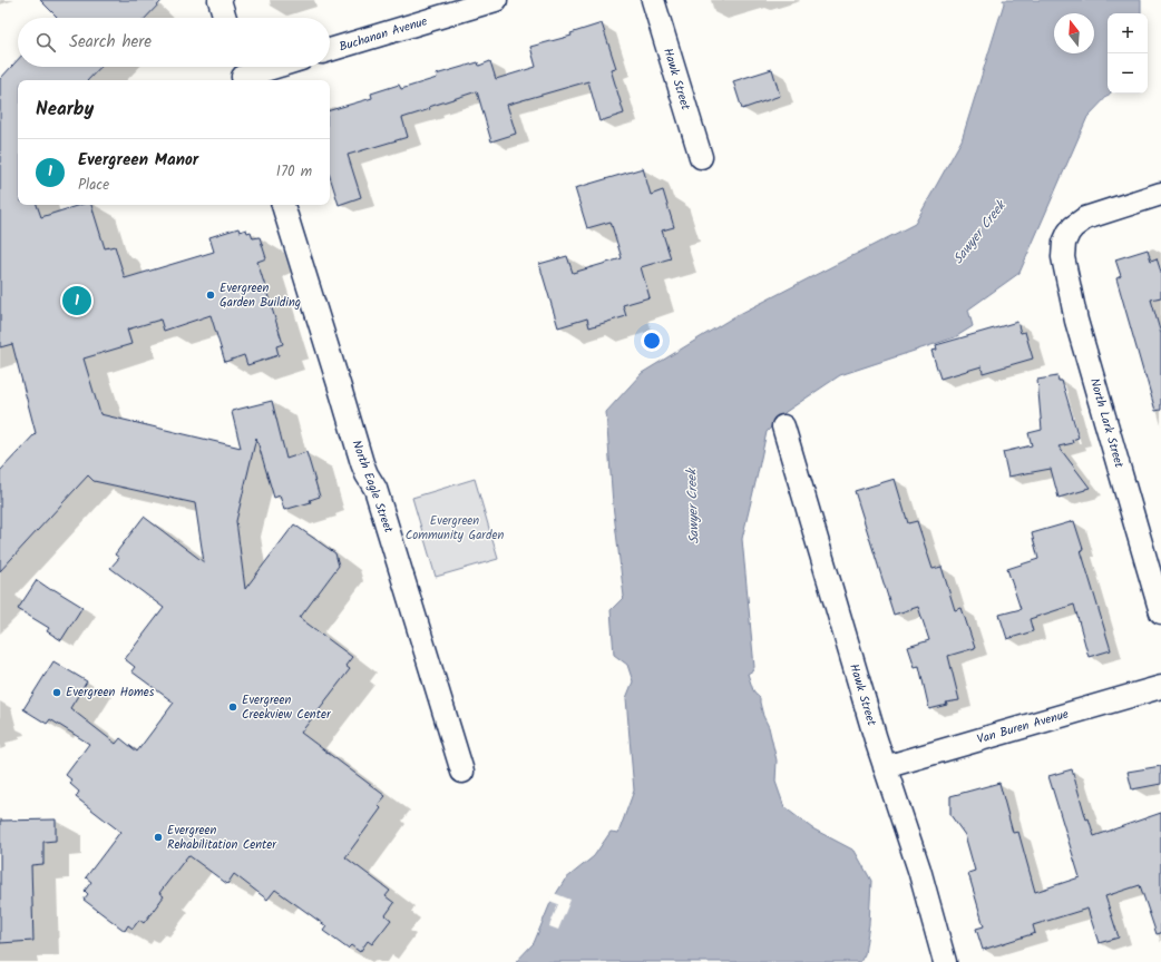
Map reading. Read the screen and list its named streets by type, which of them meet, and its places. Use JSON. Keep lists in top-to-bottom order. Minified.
{"streets":{"street":["Buchanan Avenue","Hawk Street","North Lark Street","North Eagle Street","Van Buren Avenue"]},"crossings":[["Hawk Street","Van Buren Avenue"]],"water":["Sawyer Creek"],"parks":["Evergreen Community Garden"],"places":["Evergreen Garden Building","Evergreen Homes","Evergreen Creekview Center","Evergreen Rehabilitation Center"],"north":"top","page":{"map_buttons":["+","−"],"search":"Search here","heading":"Nearby","list":[{"mark":"1","name":"Evergreen Manor","note":"Place","value":"170 m"}],"pins":"1"}}
